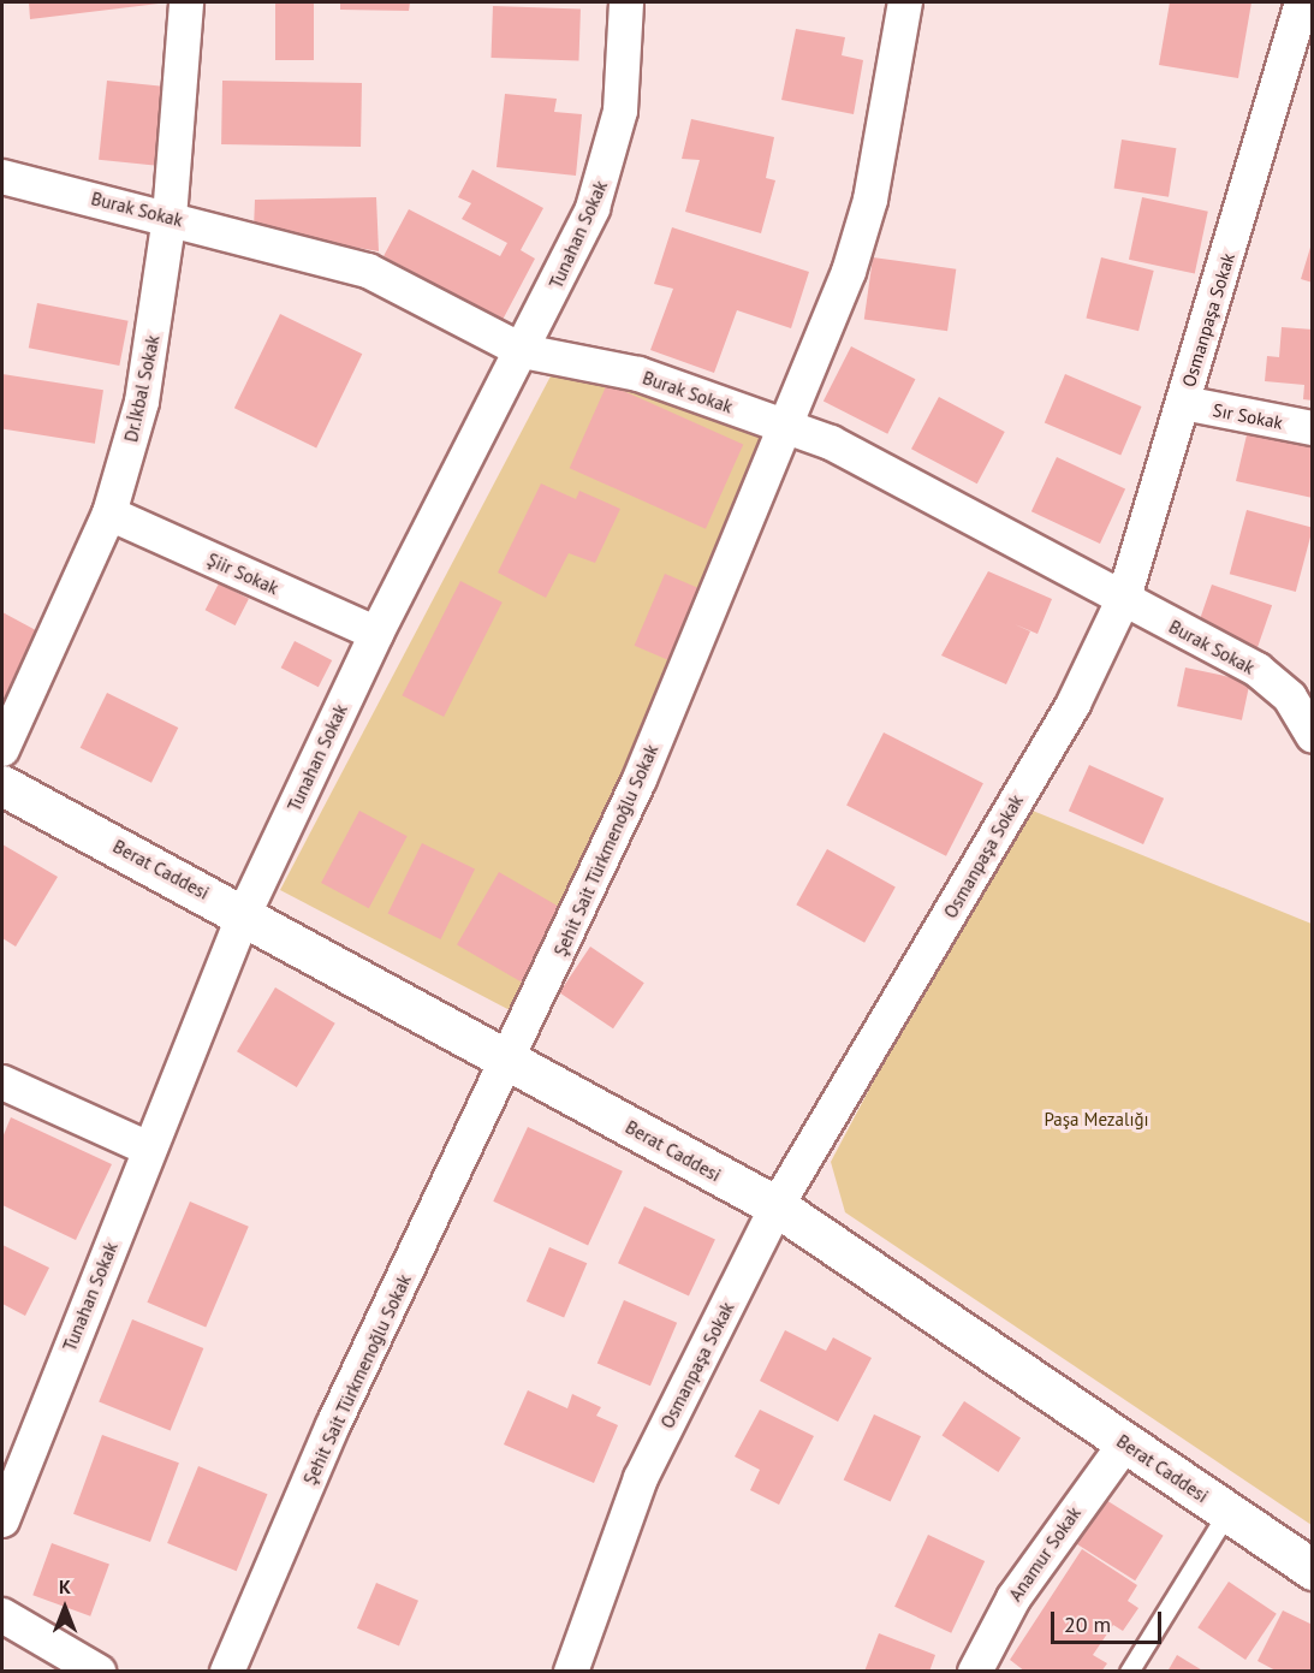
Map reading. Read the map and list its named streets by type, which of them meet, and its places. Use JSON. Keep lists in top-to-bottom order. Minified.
{"streets":{"street":["Burak Sokak","Tunahan Sokak","Osmanpaşa Sokak","Dr.İkbal Sokak","Sır Sokak","Şiir Sokak","Şehit Sait Türkmenoğlu Sokak","Berat Caddesi","Anamur Sokak"]},"crossings":[["Burak Sokak","Tunahan Sokak"],["Burak Sokak","Osmanpaşa Sokak"],["Burak Sokak","Dr.İkbal Sokak"],["Burak Sokak","Şehit Sait Türkmenoğlu Sokak"],["Tunahan Sokak","Şiir Sokak"],["Tunahan Sokak","Berat Caddesi"],["Osmanpaşa Sokak","Sır Sokak"],["Osmanpaşa Sokak","Berat Caddesi"],["Dr.İkbal Sokak","Şiir Sokak"],["Şehit Sait Türkmenoğlu Sokak","Berat Caddesi"],["Berat Caddesi","Anamur Sokak"]],"parks":["Paşa Mezalığı"],"scale_bar":"20 m","north":"top"}
